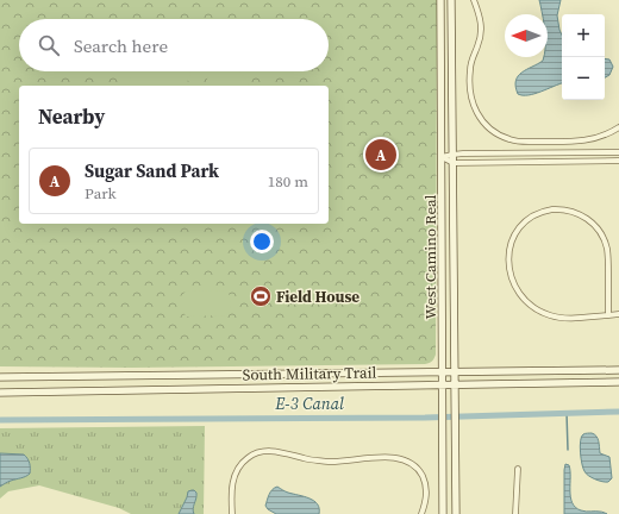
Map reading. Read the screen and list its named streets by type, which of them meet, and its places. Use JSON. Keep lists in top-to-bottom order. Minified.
{"streets":{"street":["West Camino Real","South Military Trail"]},"crossings":[["West Camino Real","South Military Trail"]],"water":["E-3 Canal"],"places":{"sports":["Field House"]},"north":"left","page":{"map_buttons":["+","−"],"search":"Search here","heading":"Nearby","pins":"A","list":[{"mark":"A","name":"Sugar Sand Park","note":"Park","value":"180 m"}]}}
